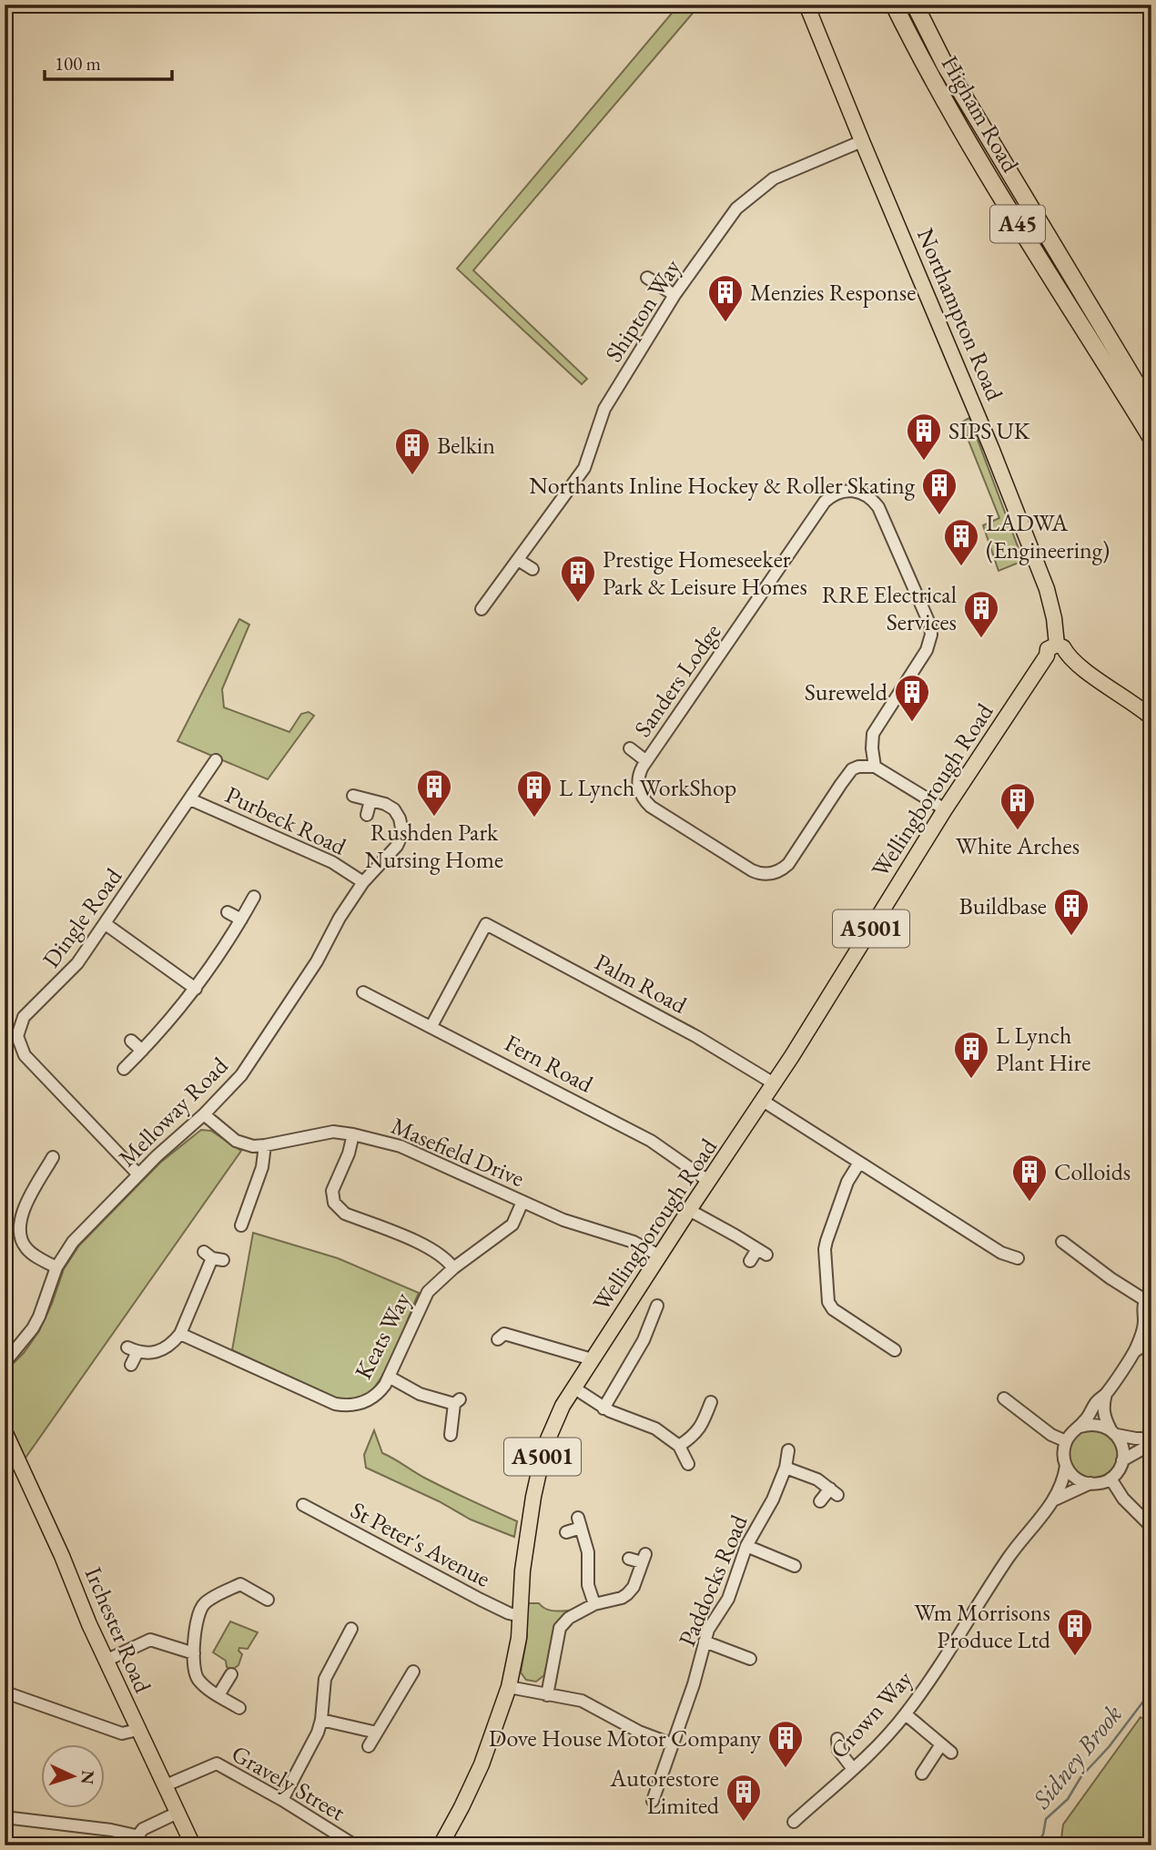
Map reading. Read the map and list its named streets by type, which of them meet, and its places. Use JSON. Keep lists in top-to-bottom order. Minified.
{"streets":{"highway":["Higham Road","A45"],"main road":["Northampton Road","Wellingborough Road","A5001","Irchester Road"],"street":["Shipton Way","Sanders Lodge","Purbeck Road","Dingle Road","Palm Road","Fern Road","Melloway Road","Masefield Drive","Keats Way","St Peter's Avenue","Paddocks Road","Crown Way","Gravely Street"]},"crossings":[["Shipton Way","Northampton Road"],["Northampton Road","Wellingborough Road"],["Wellingborough Road","Palm Road"],["Wellingborough Road","Fern Road"],["Wellingborough Road","Masefield Drive"],["Wellingborough Road","St Peter's Avenue"],["Purbeck Road","Dingle Road"],["Purbeck Road","Melloway Road"],["Dingle Road","Melloway Road"],["Palm Road","Fern Road"],["Melloway Road","Masefield Drive"],["Masefield Drive","Keats Way"],["Irchester Road","Gravely Street"]],"water":["Sidney Brook"],"places":{"building":["Menzies Response","SIPS UK","Belkin","Northants Inline Hockey & Roller Skating","LADWA (Engineering)","Prestige Homeseeker Park & Leisure Homes","RRE Electrical Services","Sureweld","Rushden Park Nursing Home","L Lynch WorkShop","White Arches","Buildbase","L Lynch Plant Hire","Colloids","Wm Morrisons Produce Ltd","Dove House Motor Company","Autorestore Limited"]},"scale_bar":"100 m","north":"right"}
